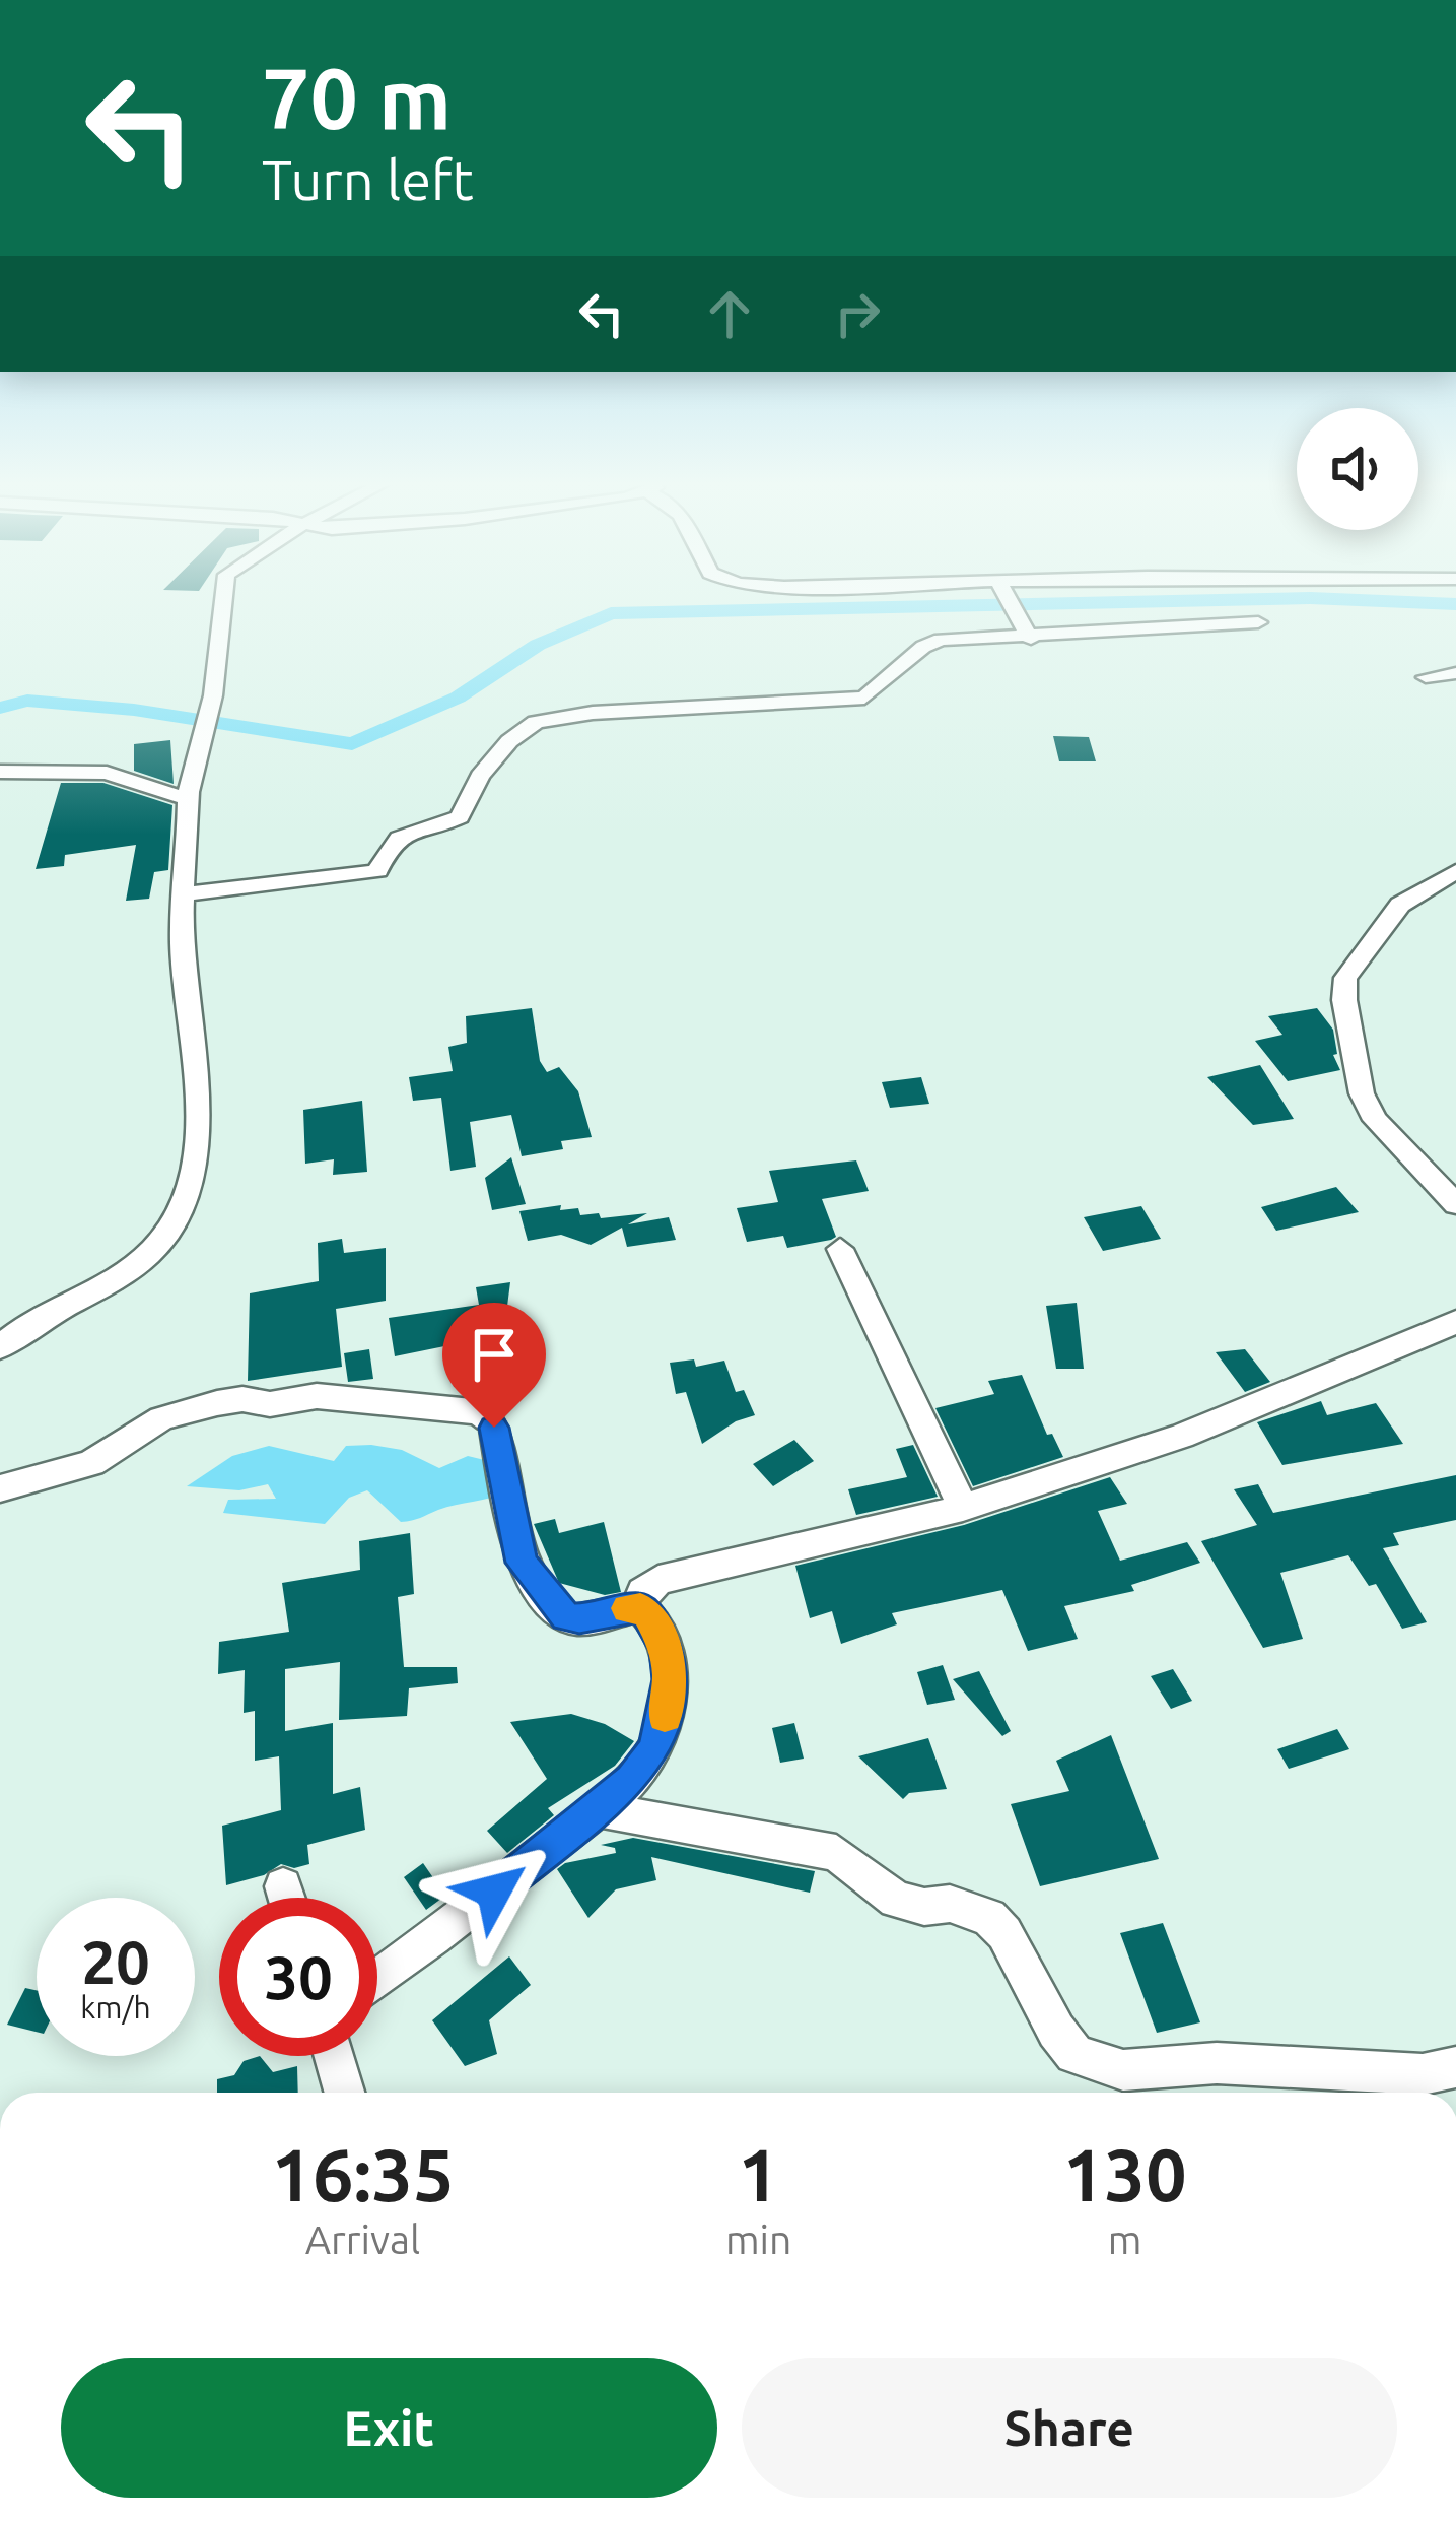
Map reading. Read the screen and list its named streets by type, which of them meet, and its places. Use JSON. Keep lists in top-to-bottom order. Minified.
{"page":{"turn":["70 m","Turn left"],"speed":"20 km/h","limit":"30","eta":["16:35","Arrival","1","min","130","m"],"buttons":["Exit","Share"]}}
